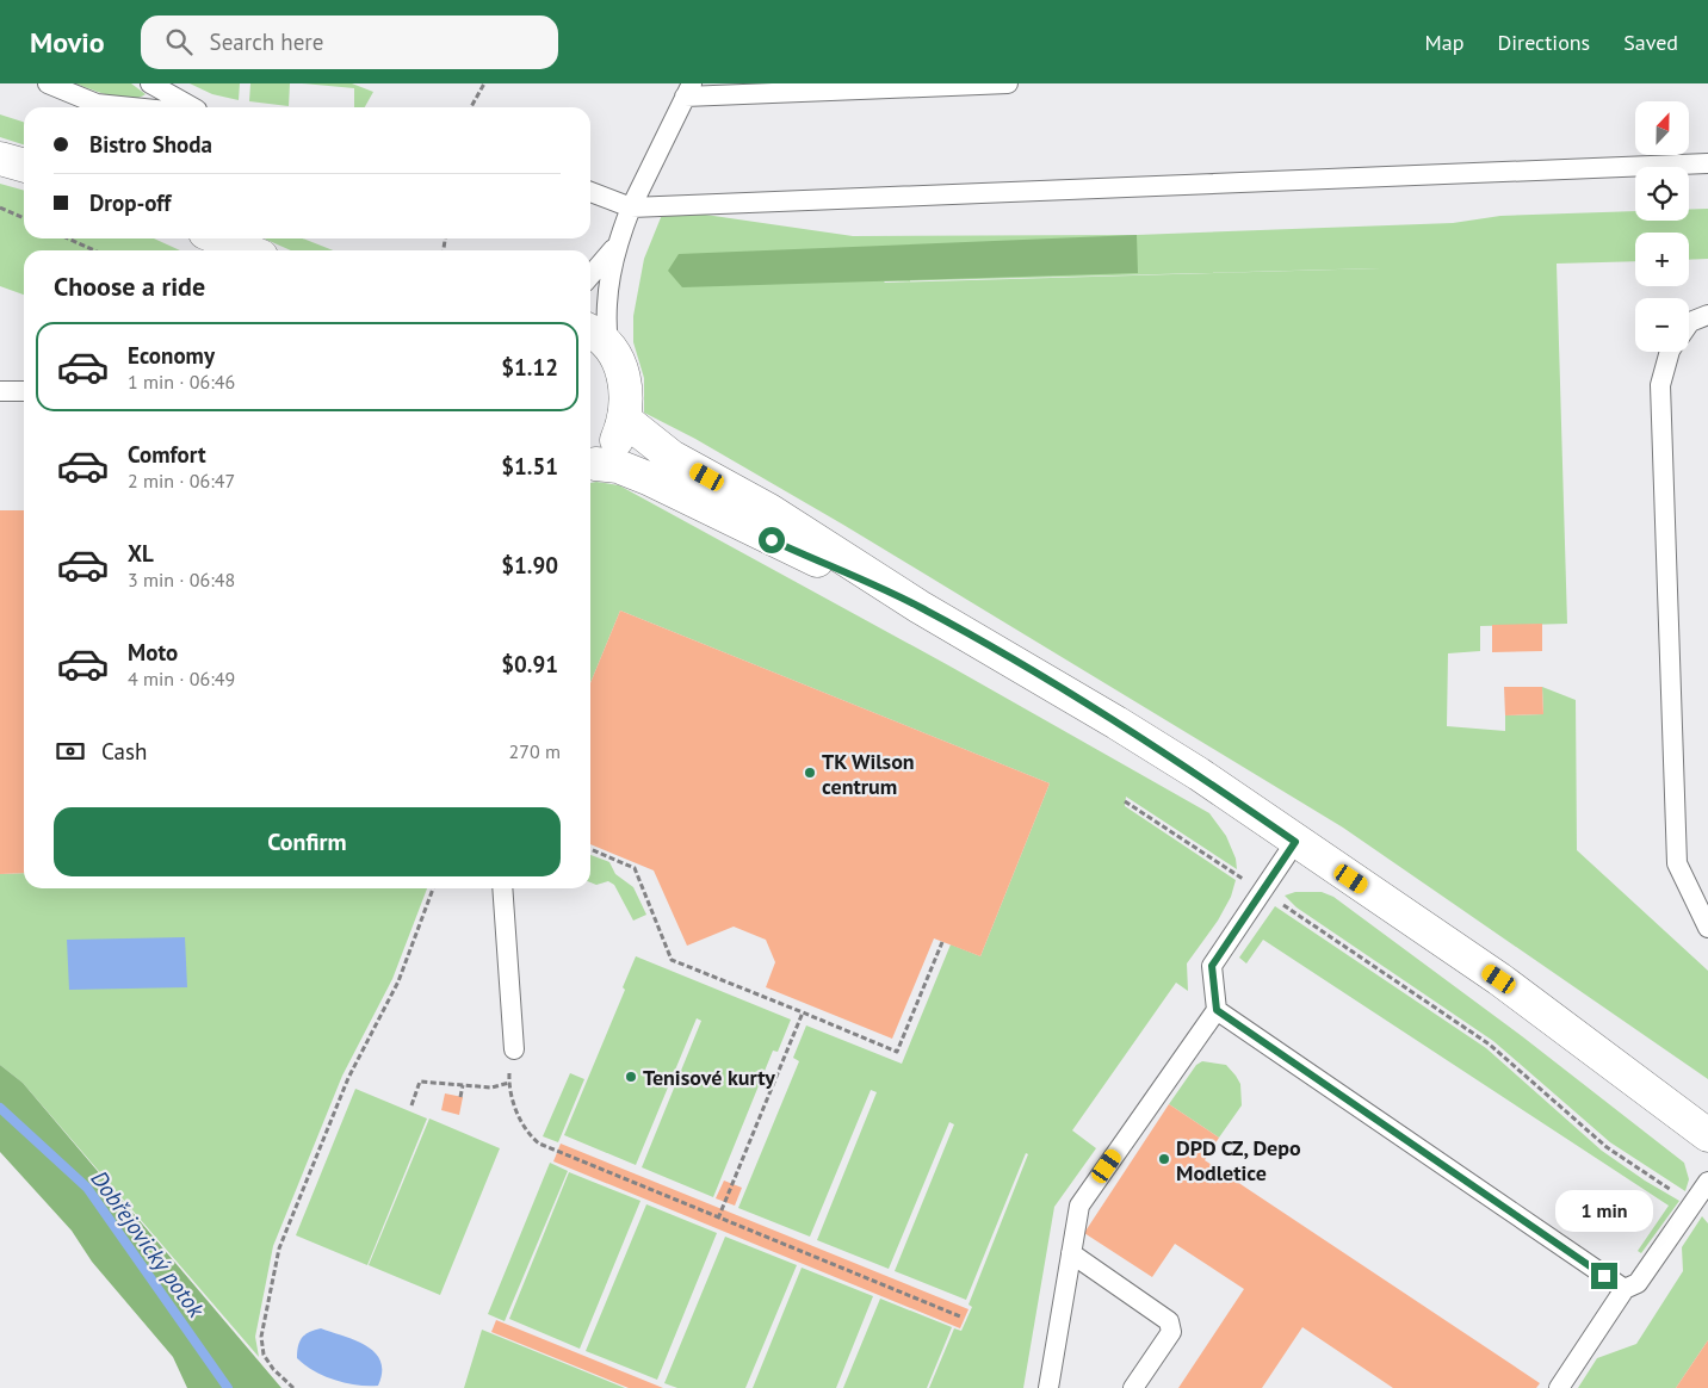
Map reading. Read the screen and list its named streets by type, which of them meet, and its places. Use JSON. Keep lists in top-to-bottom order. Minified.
{"water":["Dobřejovický potok"],"places":["TK Wilson centrum","Tenisové kurty","DPD CZ, Depo Modletice"],"north":"top","page":{"header":"Movio","search":"Search here","nav":["Map","Directions","Saved"],"map_buttons":["+","−"],"banner":["Bistro Shoda","Drop-off"],"heading":"Choose a ride","list":[{"name":"Economy","note":"1 min · 06:46","value":"$1.12"},{"name":"Comfort","note":"2 min · 06:47","value":"$1.51"},{"name":"XL","note":"3 min · 06:48","value":"$1.90"},{"name":"Moto","note":"4 min · 06:49","value":"$0.91"}],"pay":["Cash","270 m"],"buttons":"Confirm","bubble":"1 min"}}
